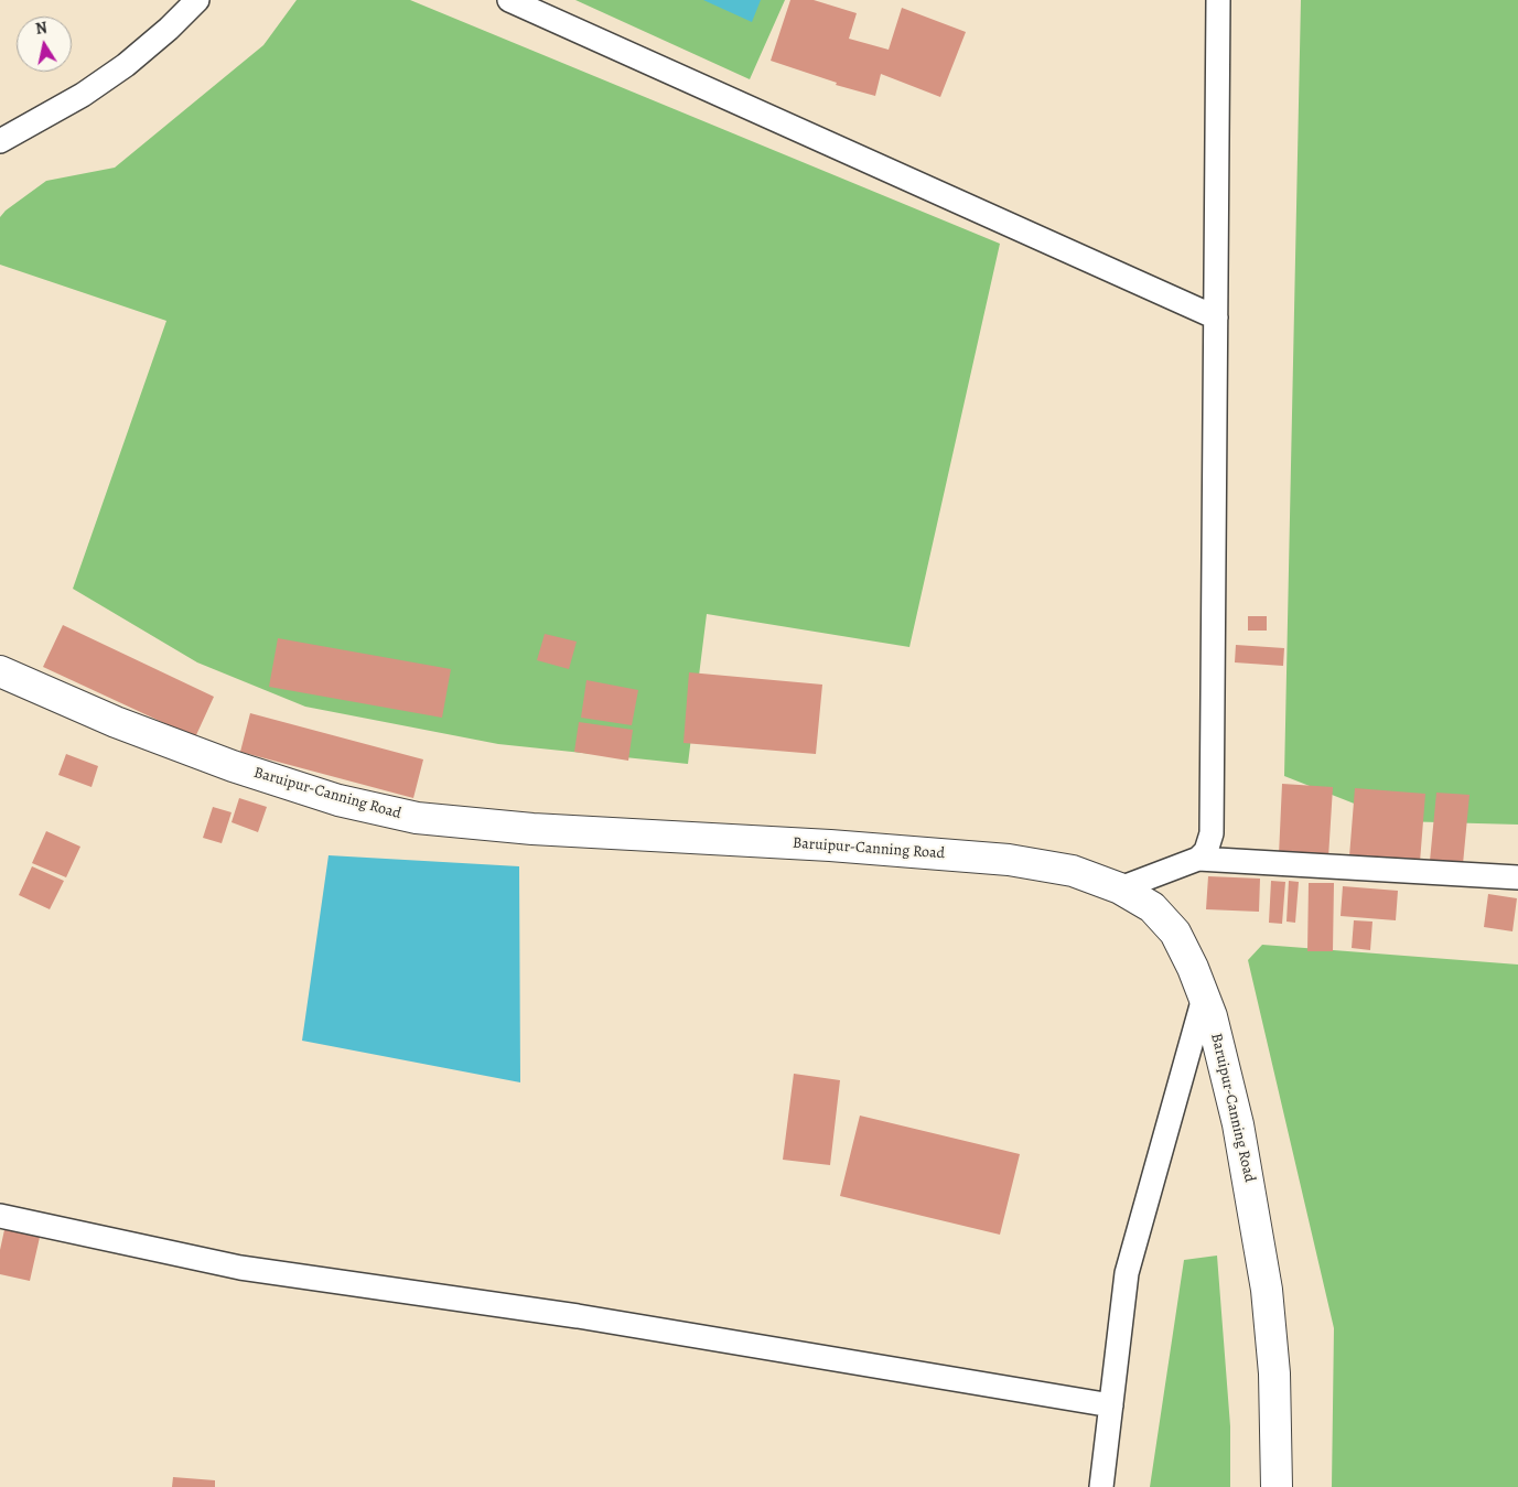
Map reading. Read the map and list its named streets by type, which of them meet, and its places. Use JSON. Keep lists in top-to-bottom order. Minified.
{"streets":{"main road":["Baruipur-Canning Road"]},"north":"top"}
